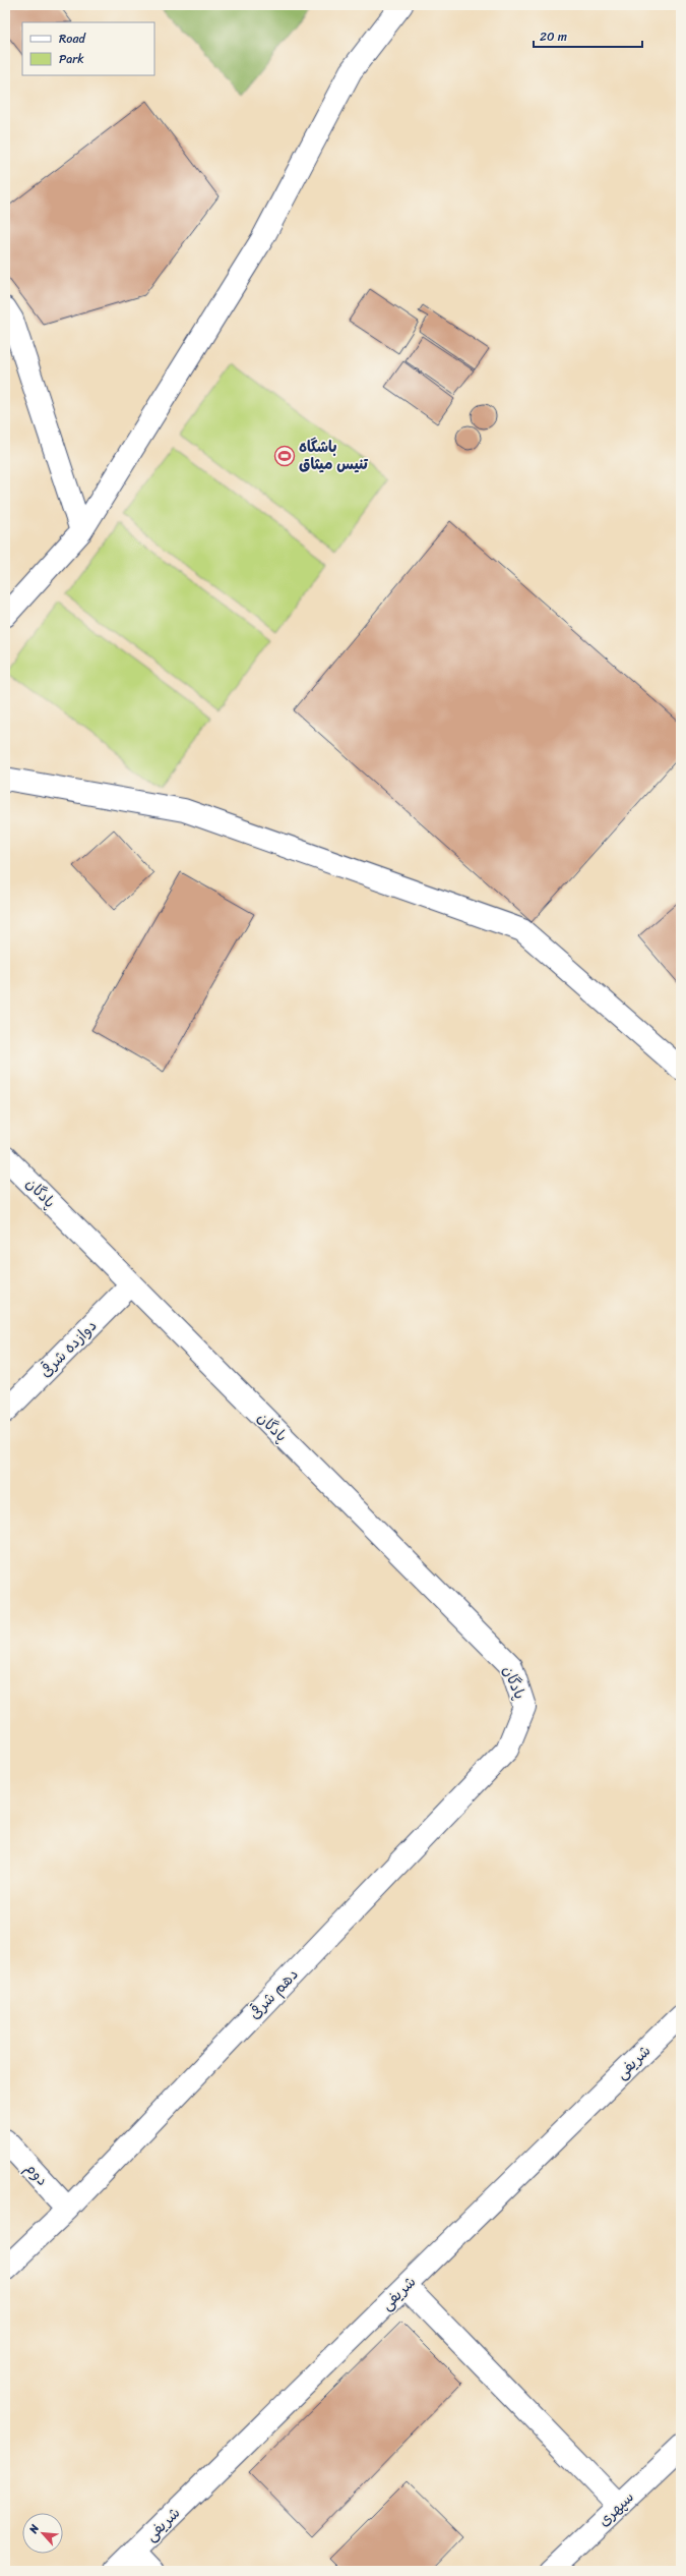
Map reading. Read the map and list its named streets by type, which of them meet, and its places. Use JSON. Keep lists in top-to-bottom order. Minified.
{"streets":{"street":["پادگان","دوازده شرقی","دهم شرقی","شریفی","دوم","سپهری"]},"crossings":[["پادگان","دوازده شرقی"],["پادگان","دهم شرقی"],["دهم شرقی","دوم"]],"places":{"sports":["باشگاه تنيس ميثاق"]},"legend":["Road","Park"],"scale_bar":"20 m","north":"top left"}
